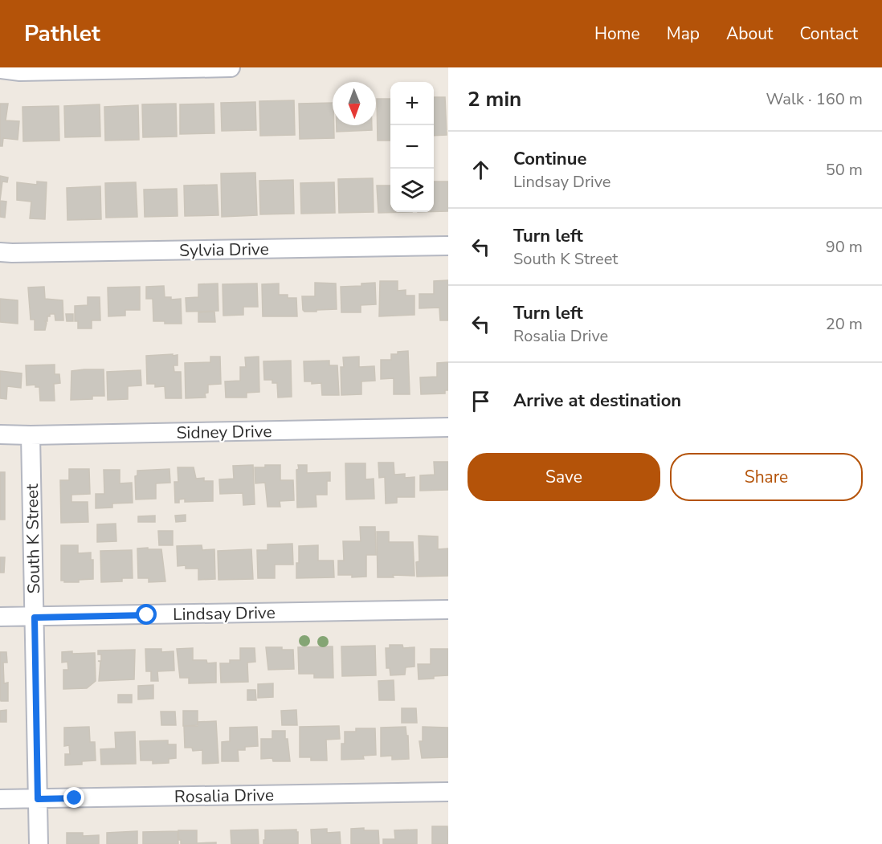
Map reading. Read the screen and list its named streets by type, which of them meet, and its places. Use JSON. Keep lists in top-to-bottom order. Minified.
{"streets":{"street":["Sylvia Drive","Sidney Drive","South K Street","Lindsay Drive","Rosalia Drive"]},"crossings":[["Sidney Drive","South K Street"],["South K Street","Lindsay Drive"],["South K Street","Rosalia Drive"]],"north":"bottom","page":{"header":"Pathlet","nav":["Home","Map","About","Contact"],"heading":["2 min","Walk · 160 m"],"map_buttons":["+","−"],"list":[["Continue","Lindsay Drive","50 m"],["Turn left","South K Street","90 m"],["Turn left","Rosalia Drive","20 m"],"Arrive at destination"],"buttons":["Save","Share"]}}
